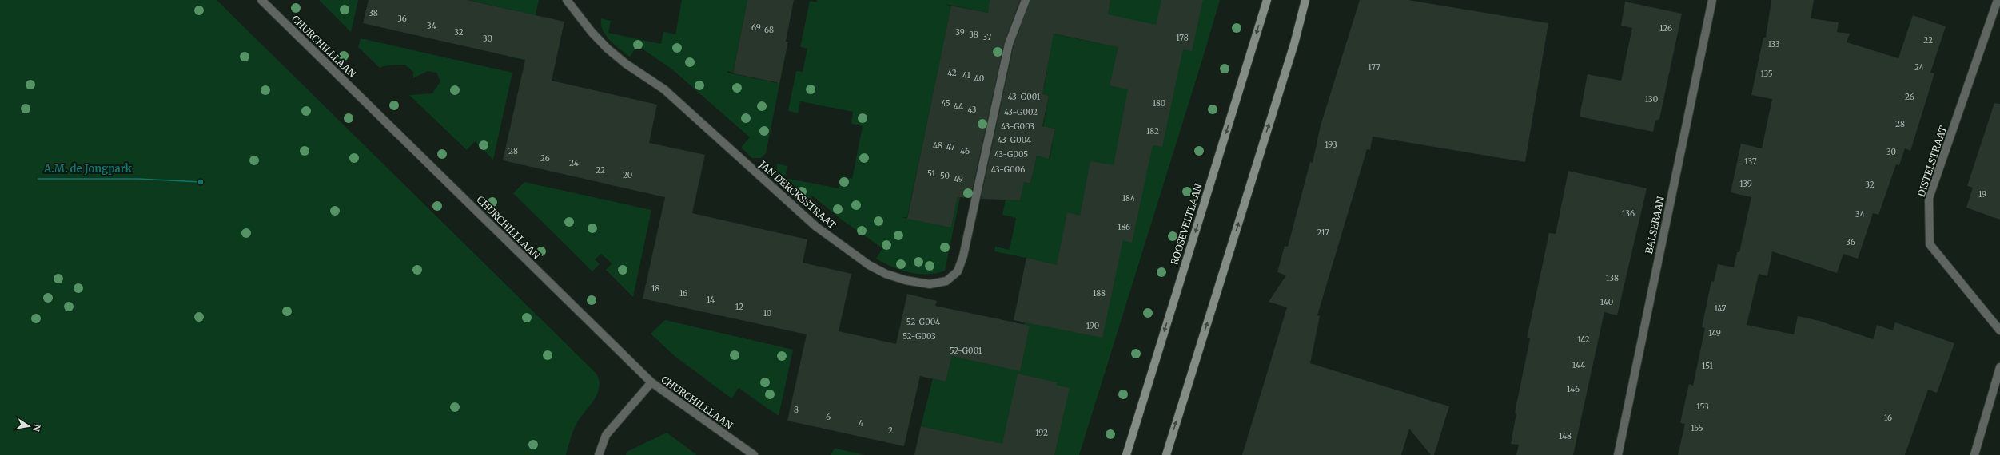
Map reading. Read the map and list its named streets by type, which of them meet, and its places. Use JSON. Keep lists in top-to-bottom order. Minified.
{"streets":{"main road":["ROOSEVELTLAAN"],"street":["CHURCHILLLAAN","DISTELSTRAAT","JAN DERCKSSTRAAT","BALSEBAAN"]},"places":["A.M. de Jongpark"],"house_numbers":["38","36","34","69","126","68","32","39","38","37","178","30","22","133","177","24","42","135","41","40","43-G001","26","130","45","180","44","43","43-G002","28","43-G003","182","43-G004","193","48","47","28","46","30","43-G005","26","137","24","43-G006","22","51","20","50","49","139","32","19","184","136","34","186","217","36","138","18","16","188","14","140","12","147","10","52-G004","190","149","52-G003","142","52-G001","144","151","146","153","8","6","16","4","155","2","192","148"],"north":"right"}
